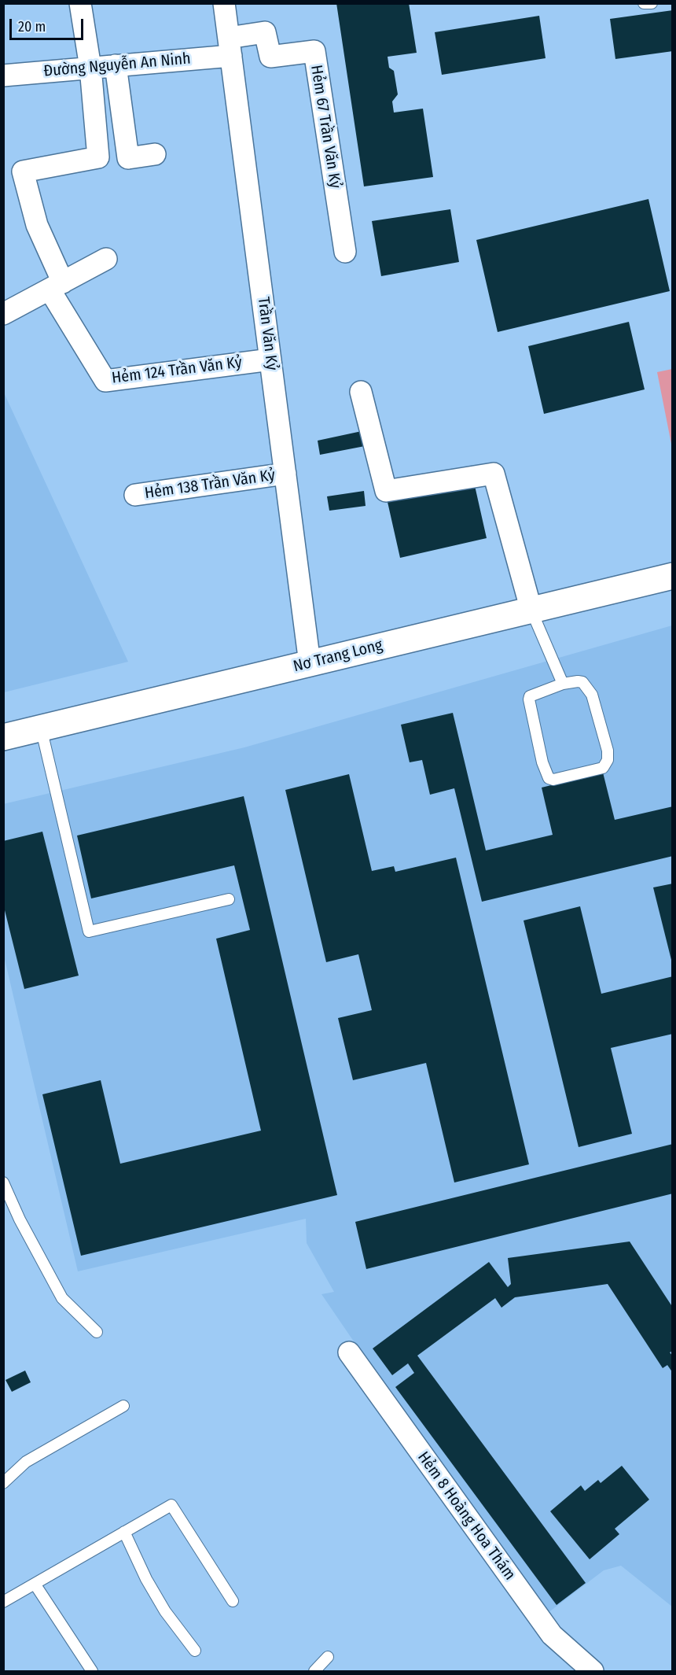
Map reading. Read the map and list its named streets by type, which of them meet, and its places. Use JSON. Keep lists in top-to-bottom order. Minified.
{"streets":{"main road":["Nơ Trang Long"],"street":["Đường Nguyễn An Ninh","Hẻm 67 Trần Văn Kỷ","Trần Văn Kỷ","Hẻm 124 Trần Văn Kỷ","Hẻm 138 Trần Văn Kỷ","Hẻm 8 Hoàng Hoa Thám"]},"crossings":[["Đường Nguyễn An Ninh","Hẻm 67 Trần Văn Kỷ"],["Đường Nguyễn An Ninh","Trần Văn Kỷ"],["Hẻm 67 Trần Văn Kỷ","Trần Văn Kỷ"],["Trần Văn Kỷ","Hẻm 124 Trần Văn Kỷ"],["Trần Văn Kỷ","Hẻm 138 Trần Văn Kỷ"],["Trần Văn Kỷ","Nơ Trang Long"]],"scale_bar":"20 m"}
